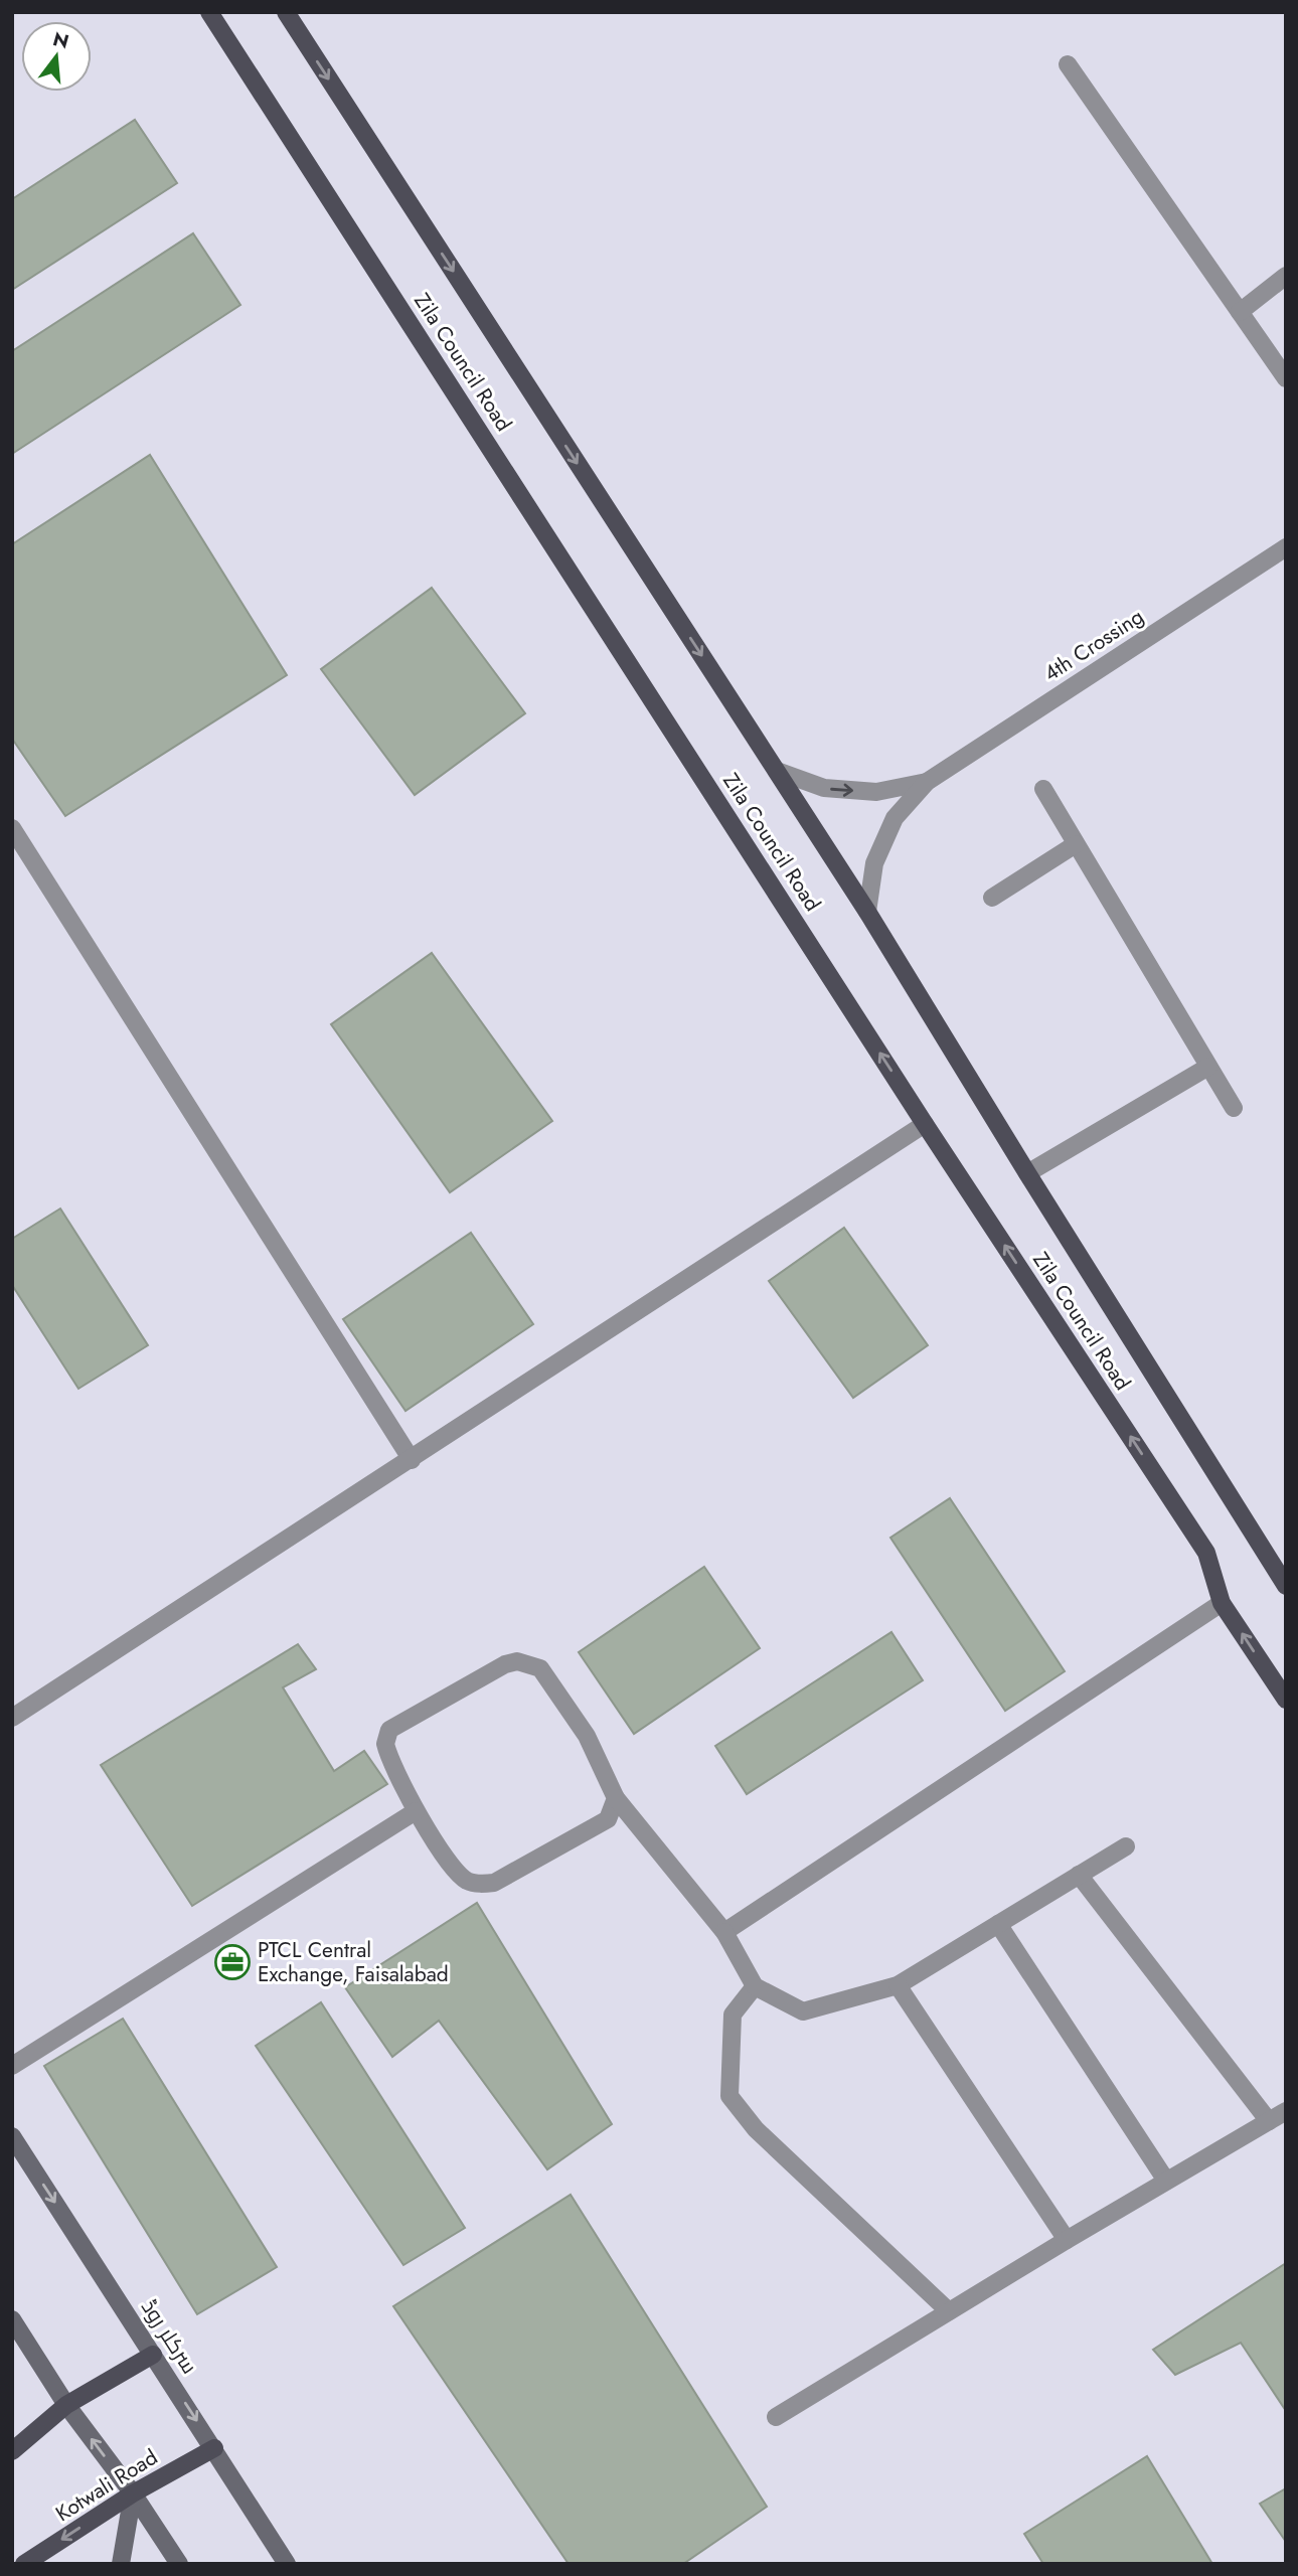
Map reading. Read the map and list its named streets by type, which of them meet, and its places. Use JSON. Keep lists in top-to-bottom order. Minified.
{"streets":{"main road":["Zila Council Road","سرکلر روڈ","Kotwali Road"],"street":["4th Crossing"]},"crossings":[["Zila Council Road","4th Crossing"],["سرکلر روڈ","Kotwali Road"]],"places":{"office":["PTCL Central Exchange, Faisalabad"]},"north":"top"}
